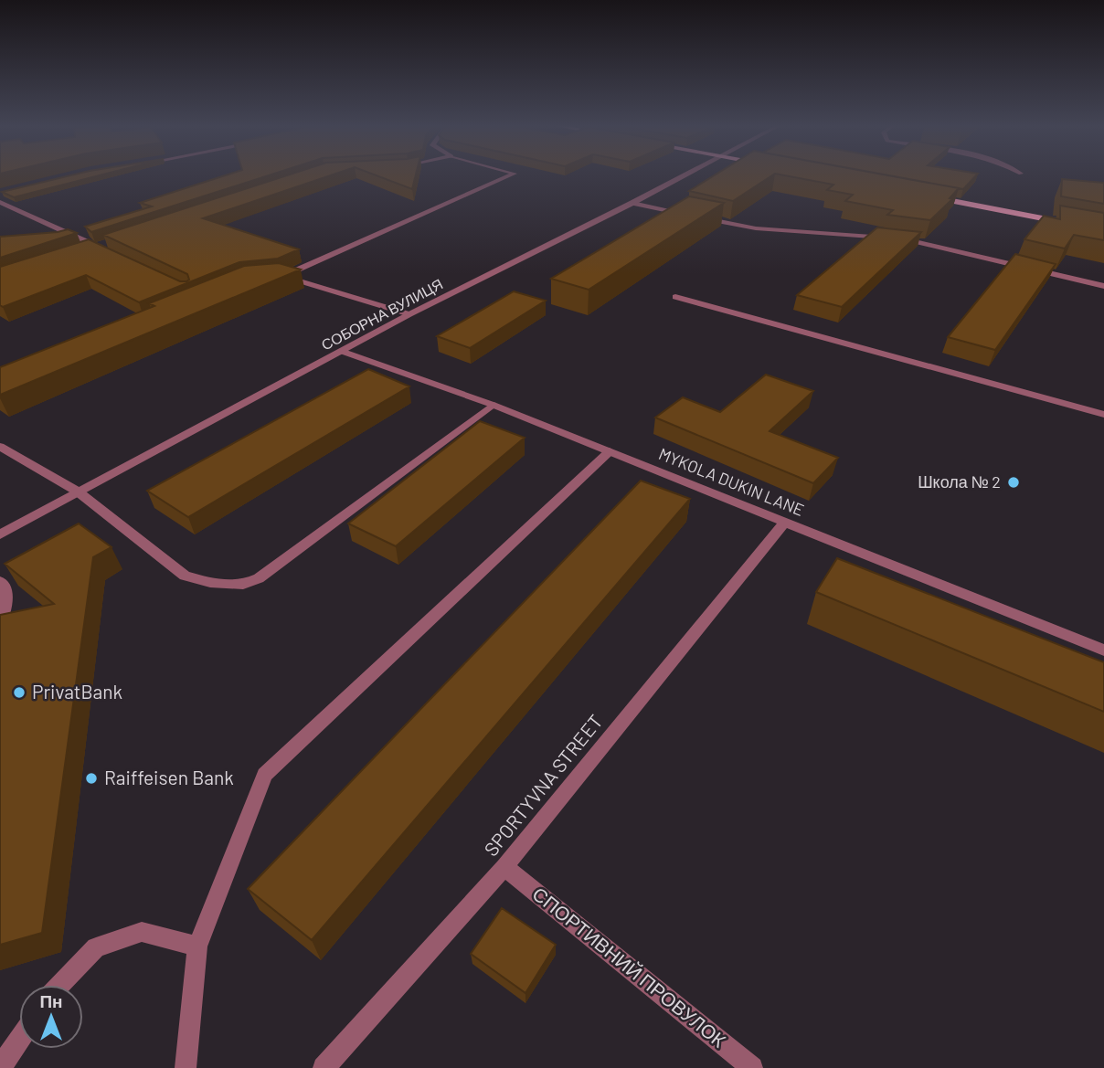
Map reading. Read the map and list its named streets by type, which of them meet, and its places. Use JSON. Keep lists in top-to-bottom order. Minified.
{"streets":{"street":["СОБОРНА ВУЛИЦЯ","MYKOLA DUKIN LANE","SPORTYVNA STREET","СПОРТИВНИЙ ПРОВУЛОК"]},"crossings":[["СОБОРНА ВУЛИЦЯ","MYKOLA DUKIN LANE"],["MYKOLA DUKIN LANE","SPORTYVNA STREET"],["SPORTYVNA STREET","СПОРТИВНИЙ ПРОВУЛОК"]],"places":["Школа № 2","PrivatBank","Raiffeisen Bank"],"north":"top"}
